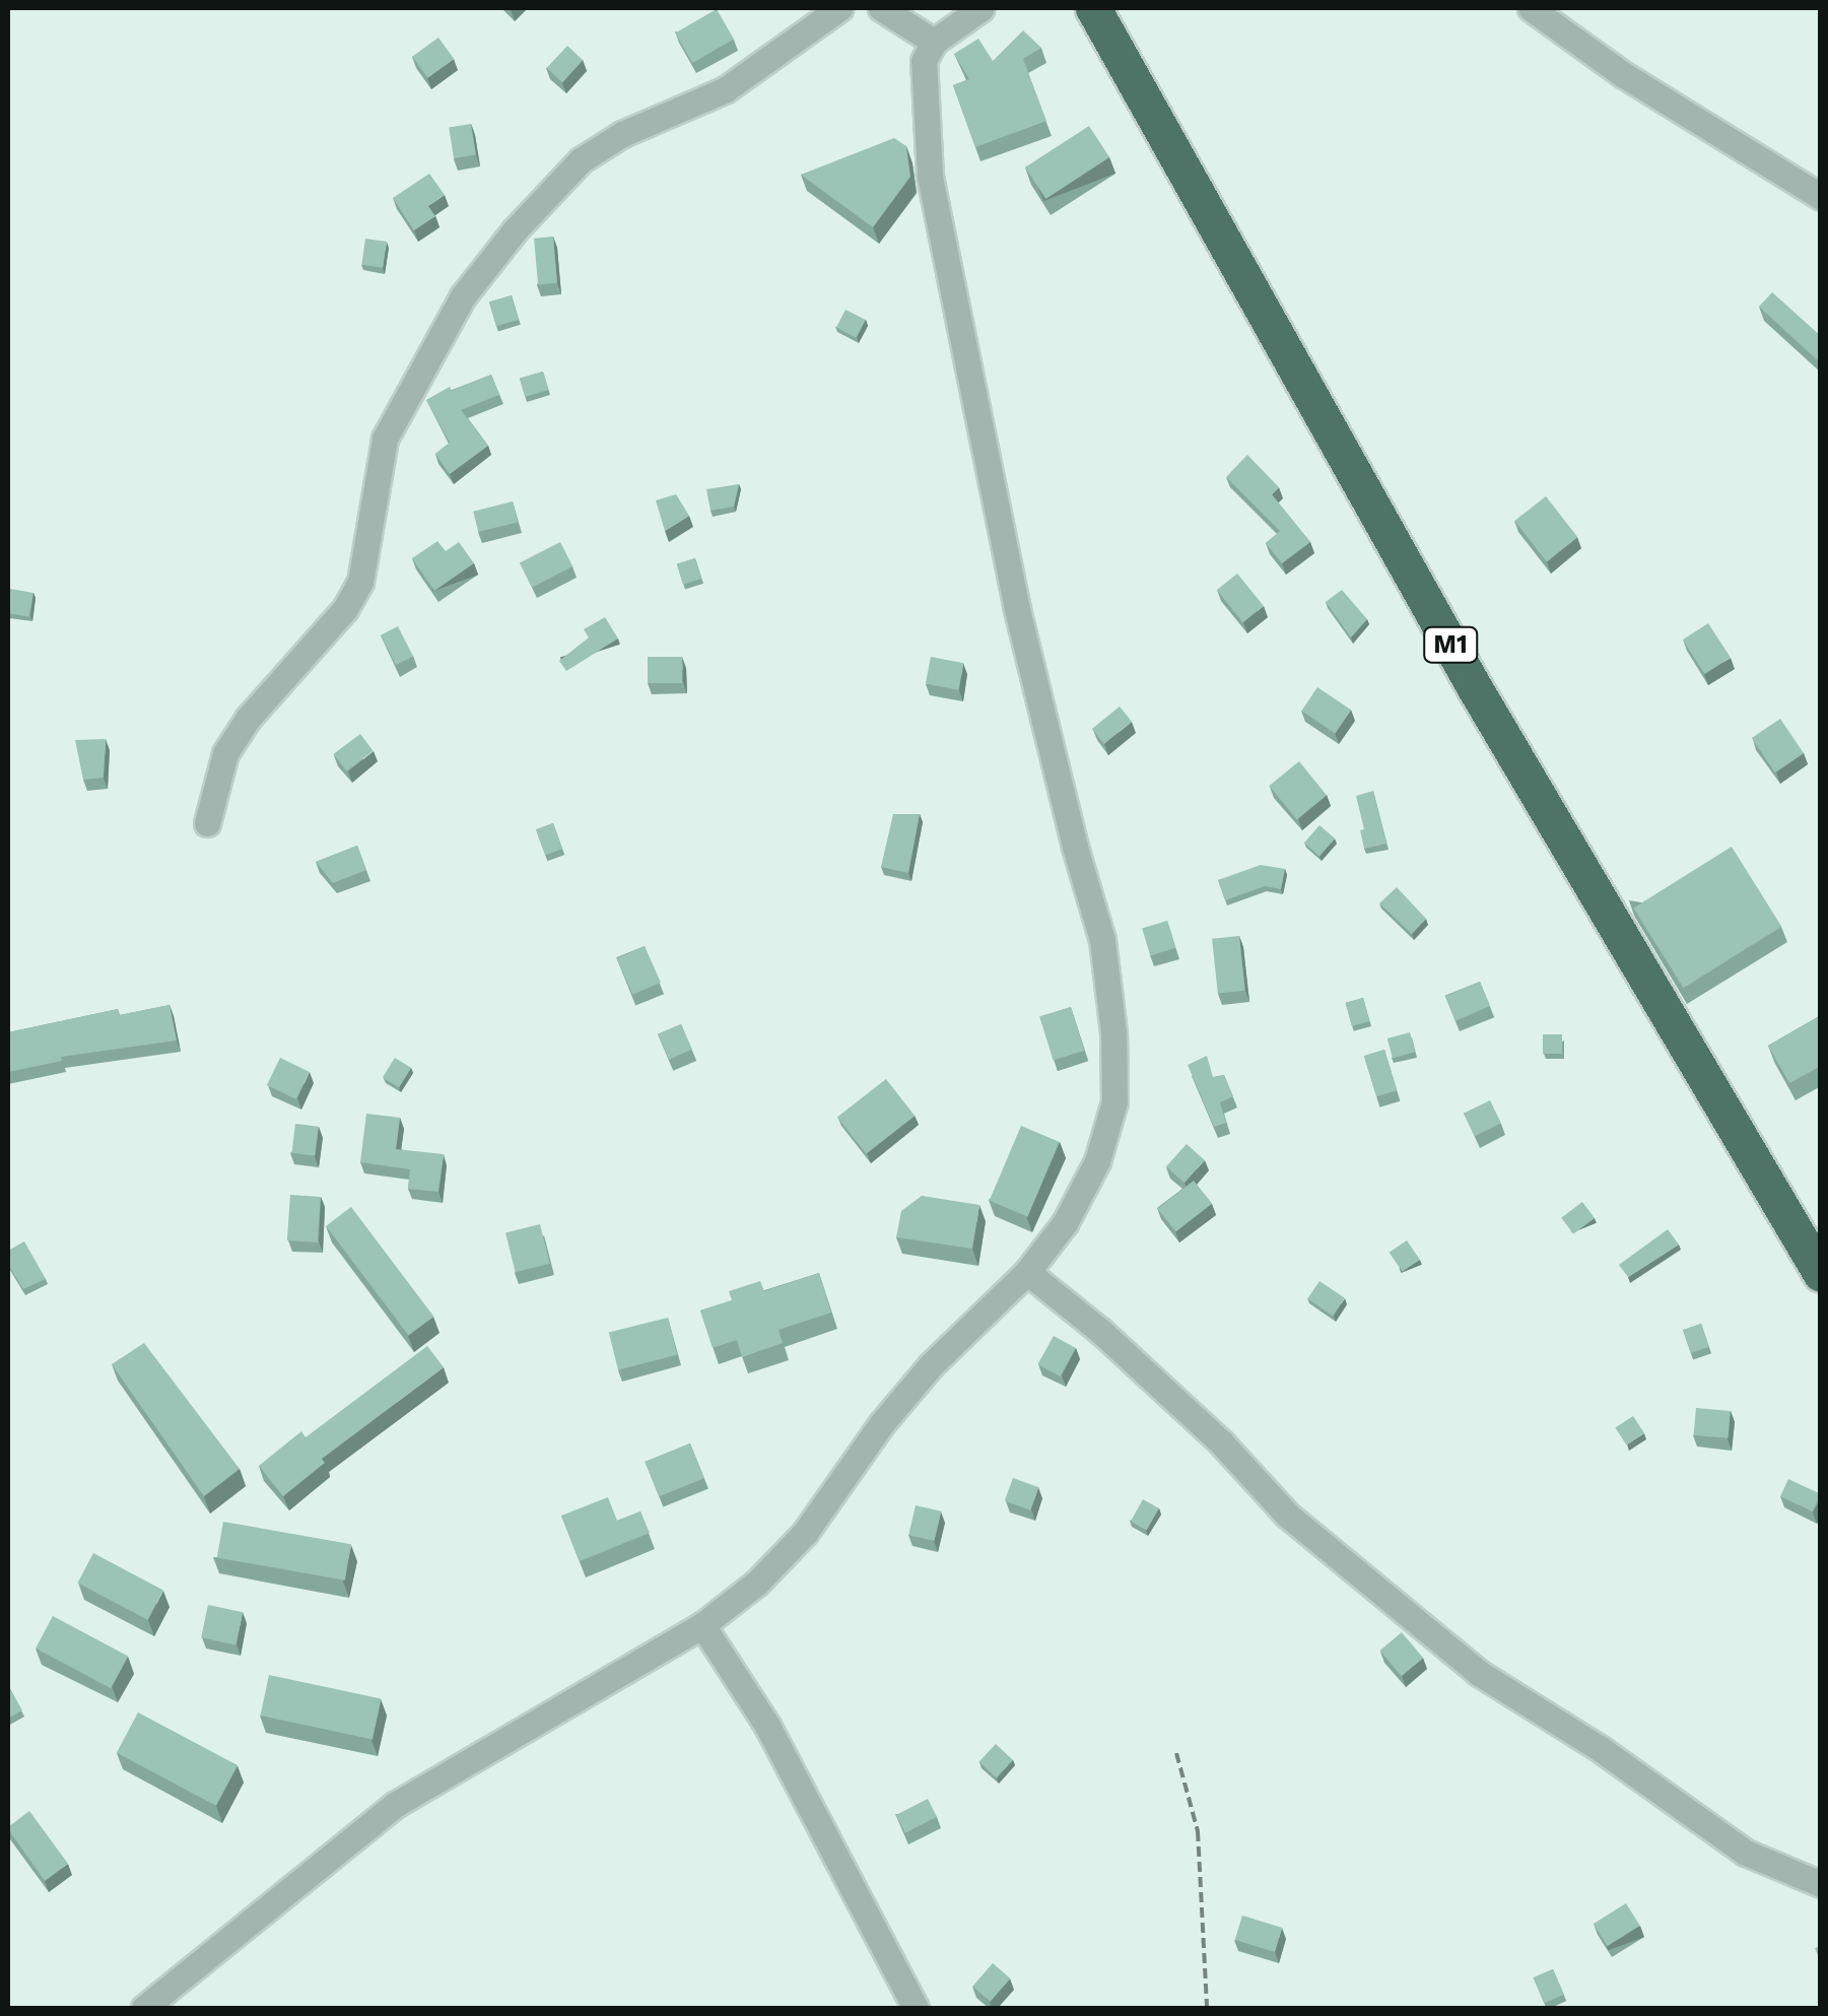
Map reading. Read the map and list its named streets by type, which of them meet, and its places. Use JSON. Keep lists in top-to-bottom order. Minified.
{"streets":{"highway":["M1"]}}
